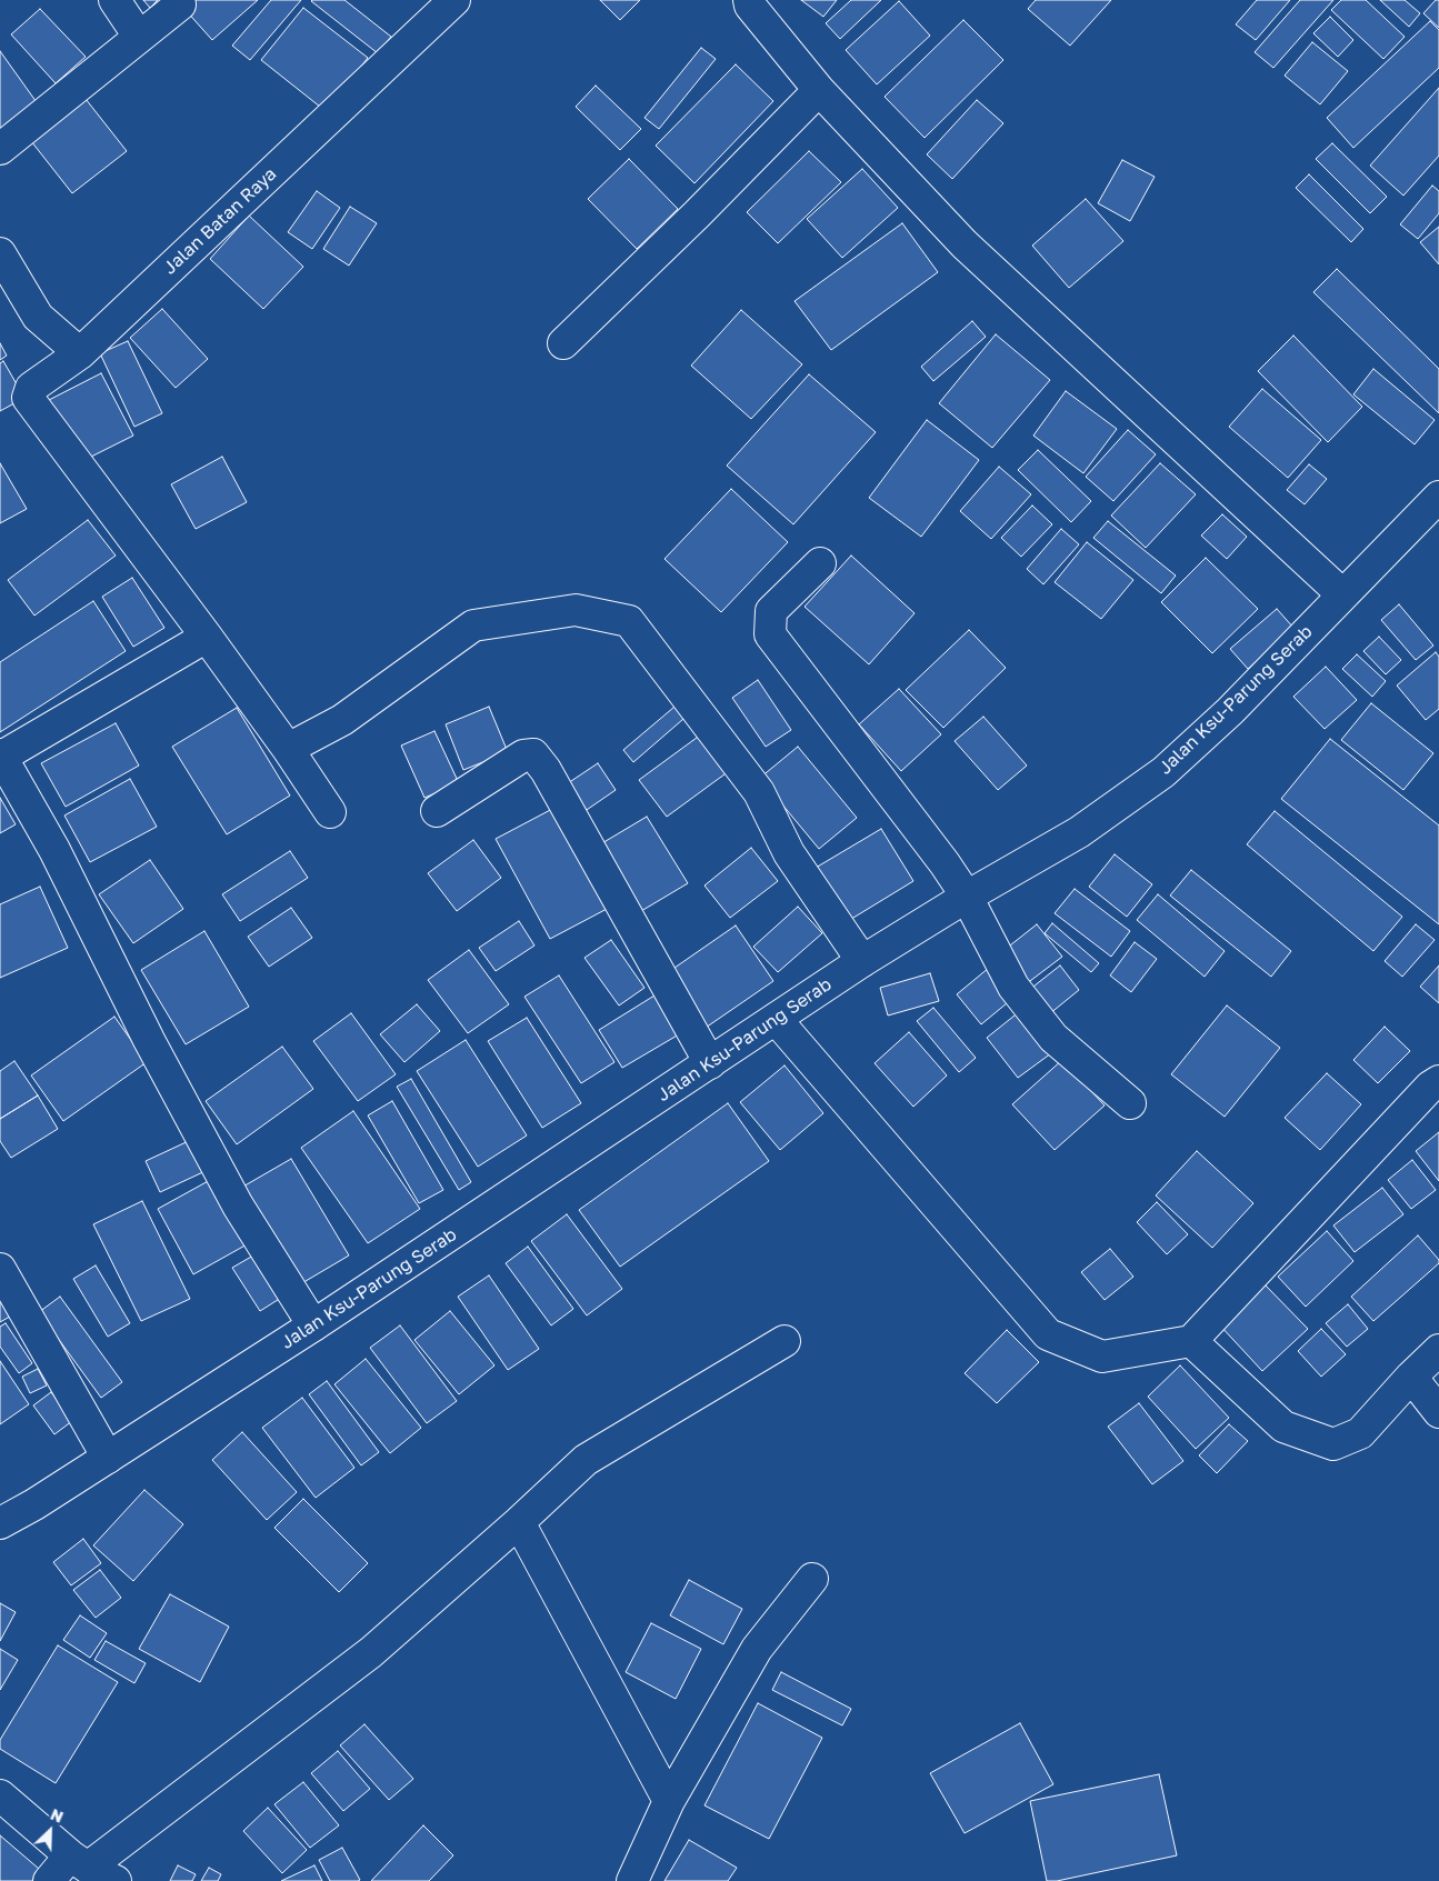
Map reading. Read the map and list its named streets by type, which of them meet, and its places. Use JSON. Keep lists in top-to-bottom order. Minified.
{"streets":{"street":["Jalan Batan Raya","Jalan Ksu-Parung Serab"]},"north":"top right"}
